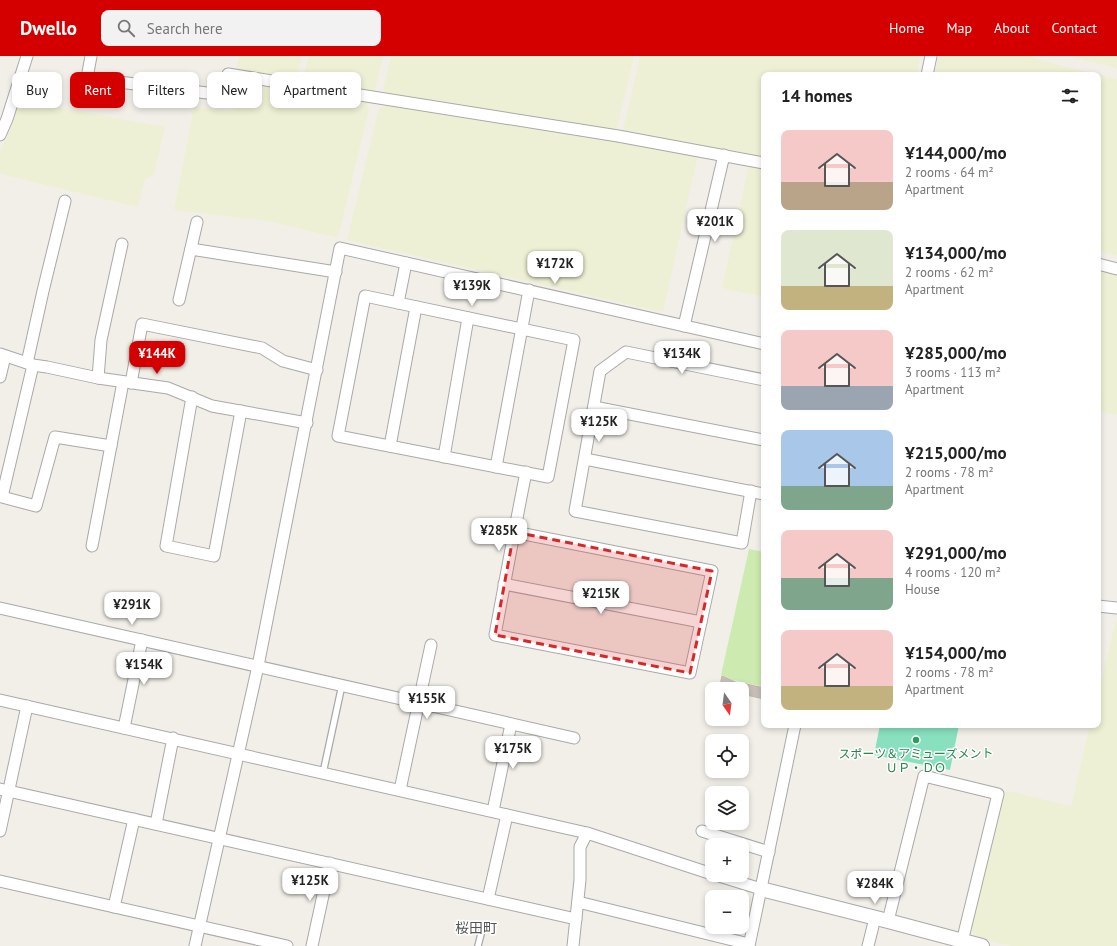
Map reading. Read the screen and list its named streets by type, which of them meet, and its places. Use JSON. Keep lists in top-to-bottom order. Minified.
{"districts":["桜田町"],"places":["スポーツ＆アミューズメント ＵＰ・ＤＯ"],"north":"bottom","page":{"header":"Dwello","search":"Search here","nav":["Home","Map","About","Contact"],"chip":["Buy","Rent","Filters","New","Apartment"],"heading":"14 homes","list":[{"name":"¥144,000/mo","note":"2 rooms · 64 m² · Apartment"},{"name":"¥134,000/mo","note":"2 rooms · 62 m² · Apartment"},{"name":"¥285,000/mo","note":"3 rooms · 113 m² · Apartment"},{"name":"¥215,000/mo","note":"2 rooms · 78 m² · Apartment"},{"name":"¥291,000/mo","note":"4 rooms · 120 m² · House"},{"name":"¥154,000/mo","note":"2 rooms · 78 m² · Apartment"}],"price":["¥201K","¥172K","¥139K","¥144K","¥134K","¥125K","¥285K","¥215K","¥291K","¥154K","¥155K","¥175K","¥125K","¥284K"],"map_buttons":["+","−"]}}
